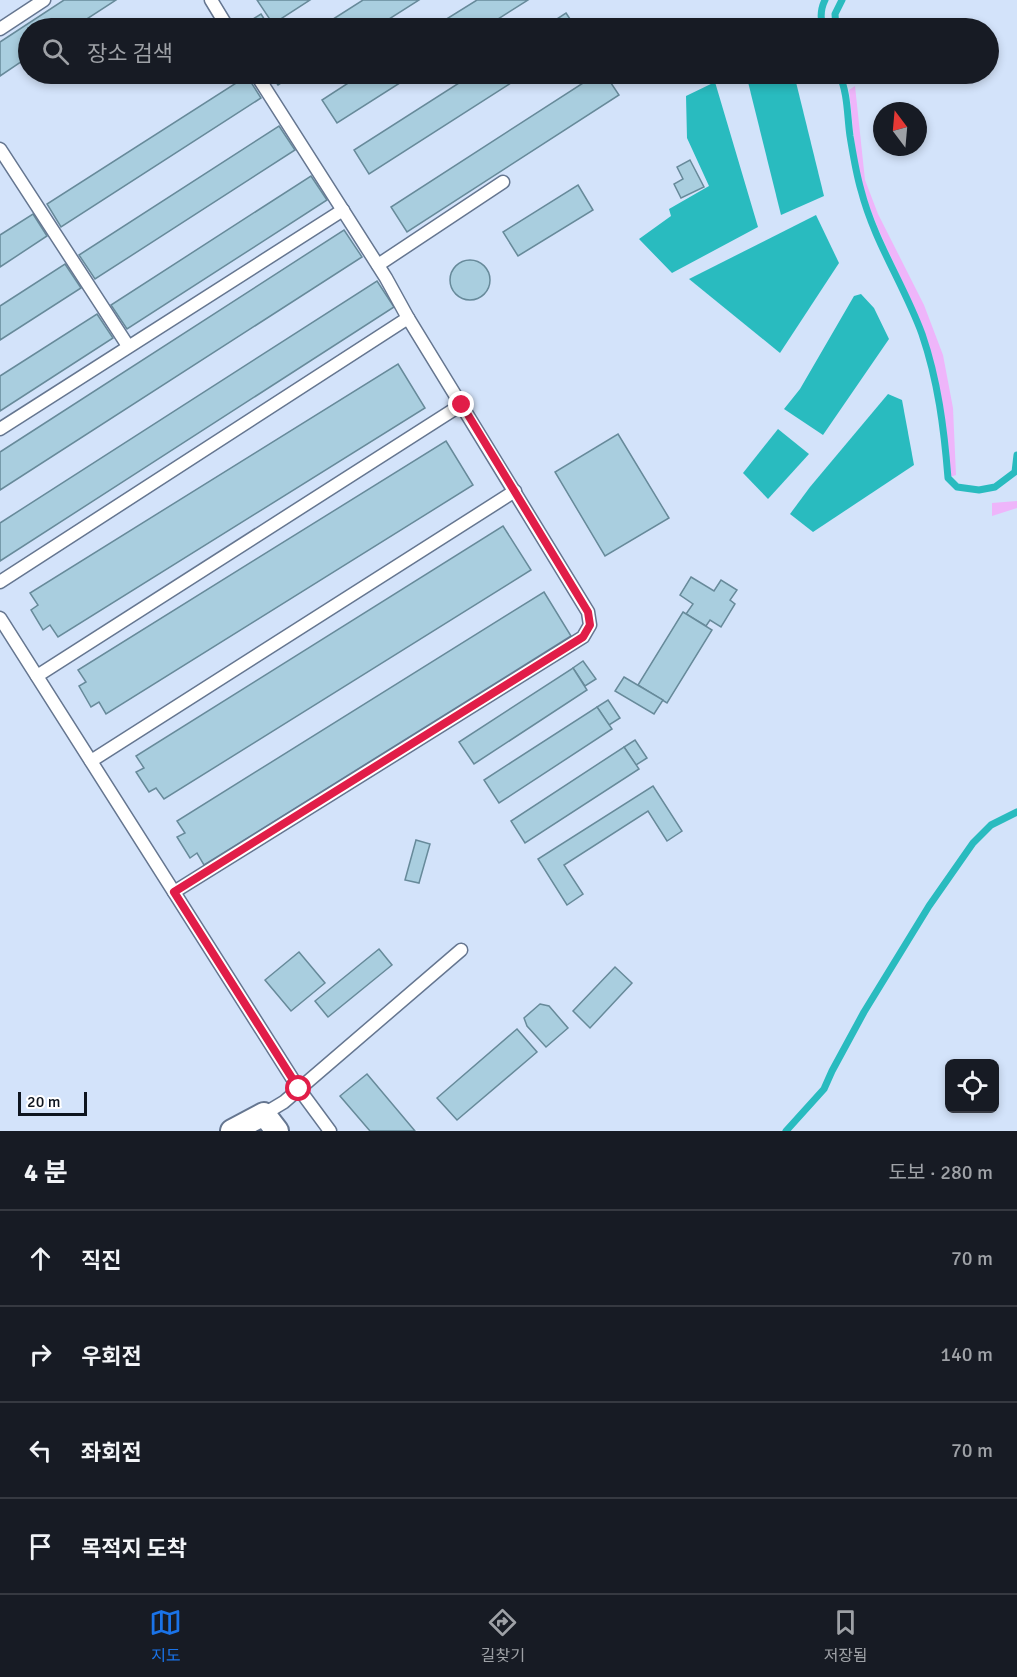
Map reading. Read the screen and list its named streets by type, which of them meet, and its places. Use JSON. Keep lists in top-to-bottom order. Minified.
{"scale_bar":"20 m","north":"top","page":{"search":"장소 검색","scale":"20 m","heading":["4 분","도보 · 280 m"],"list":[["직진","70 m"],["우회전","140 m"],["좌회전","70 m"],"목적지 도착"],"nav":["지도","길찾기","저장됨"]}}
